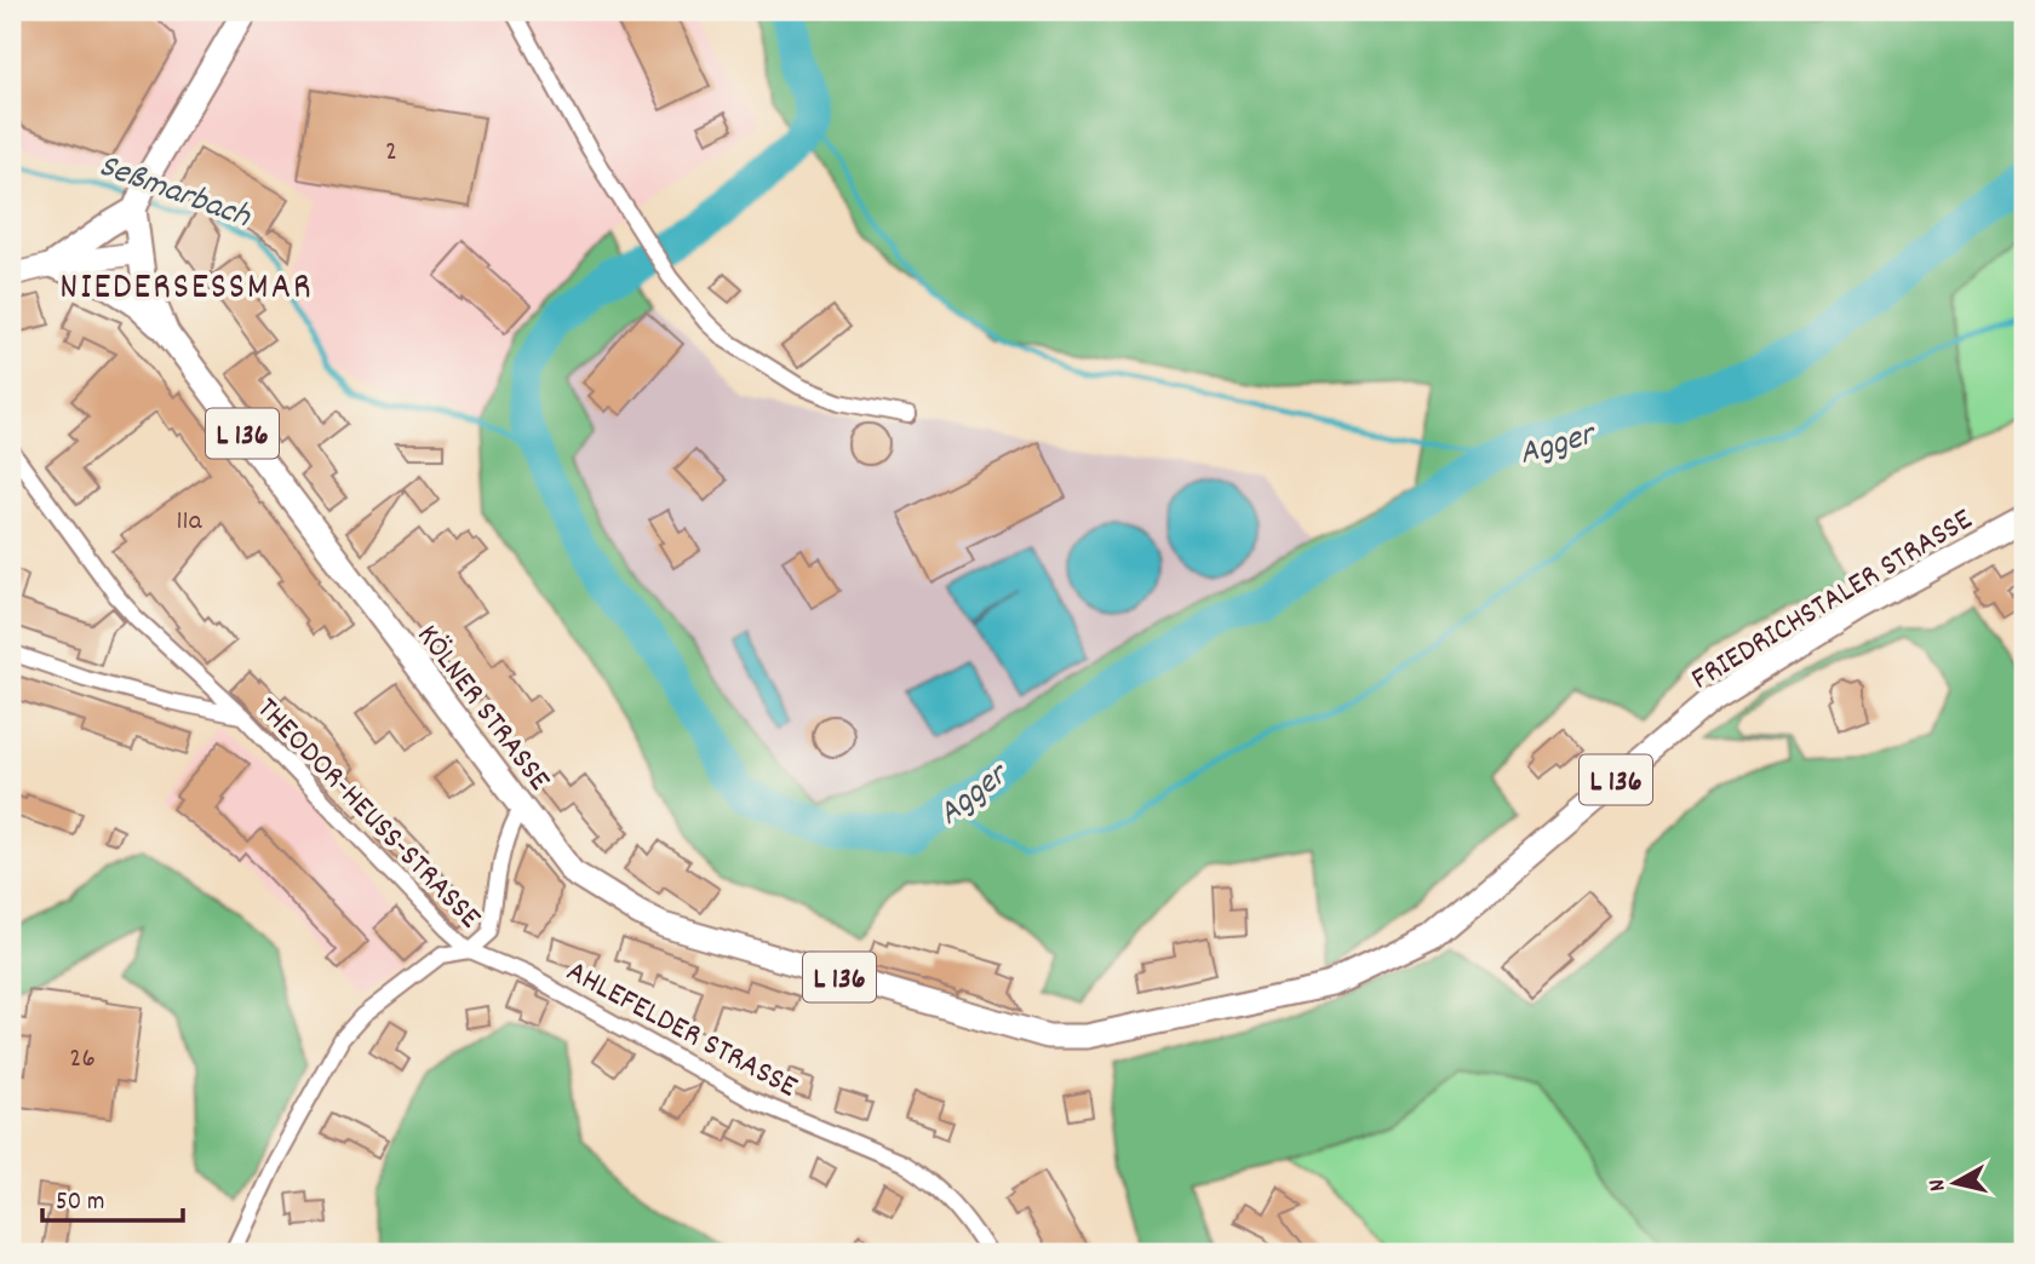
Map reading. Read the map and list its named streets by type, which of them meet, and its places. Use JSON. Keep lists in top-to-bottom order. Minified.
{"streets":{"main road":["L 136","FRIEDRICHSTALER STRASSE","KÖLNER STRASSE"],"street":["THEODOR-HEUSS-STRASSE","AHLEFELDER STRASSE"]},"crossings":[["FRIEDRICHSTALER STRASSE","KÖLNER STRASSE"],["THEODOR-HEUSS-STRASSE","AHLEFELDER STRASSE"]],"districts":["NIEDERSESSMAR"],"water":["Seßmarbach","Agger"],"house_numbers":["2","11a","26"],"scale_bar":"50 m","north":"left"}
